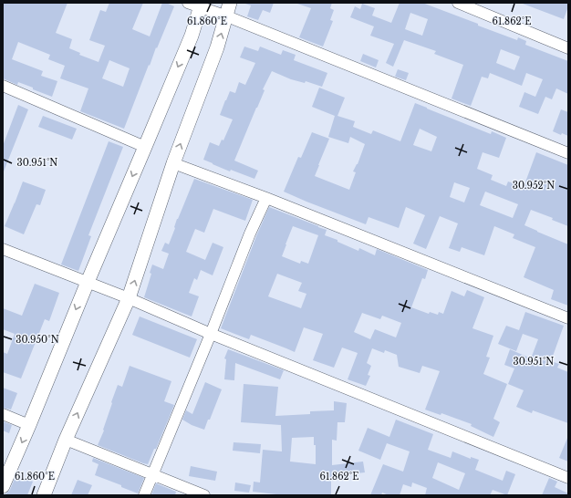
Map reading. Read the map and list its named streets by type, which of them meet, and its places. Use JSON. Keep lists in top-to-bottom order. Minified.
{"coordinates":["61.860°E","61.862°E","30.951°N","30.952°N","30.950°N"]}
